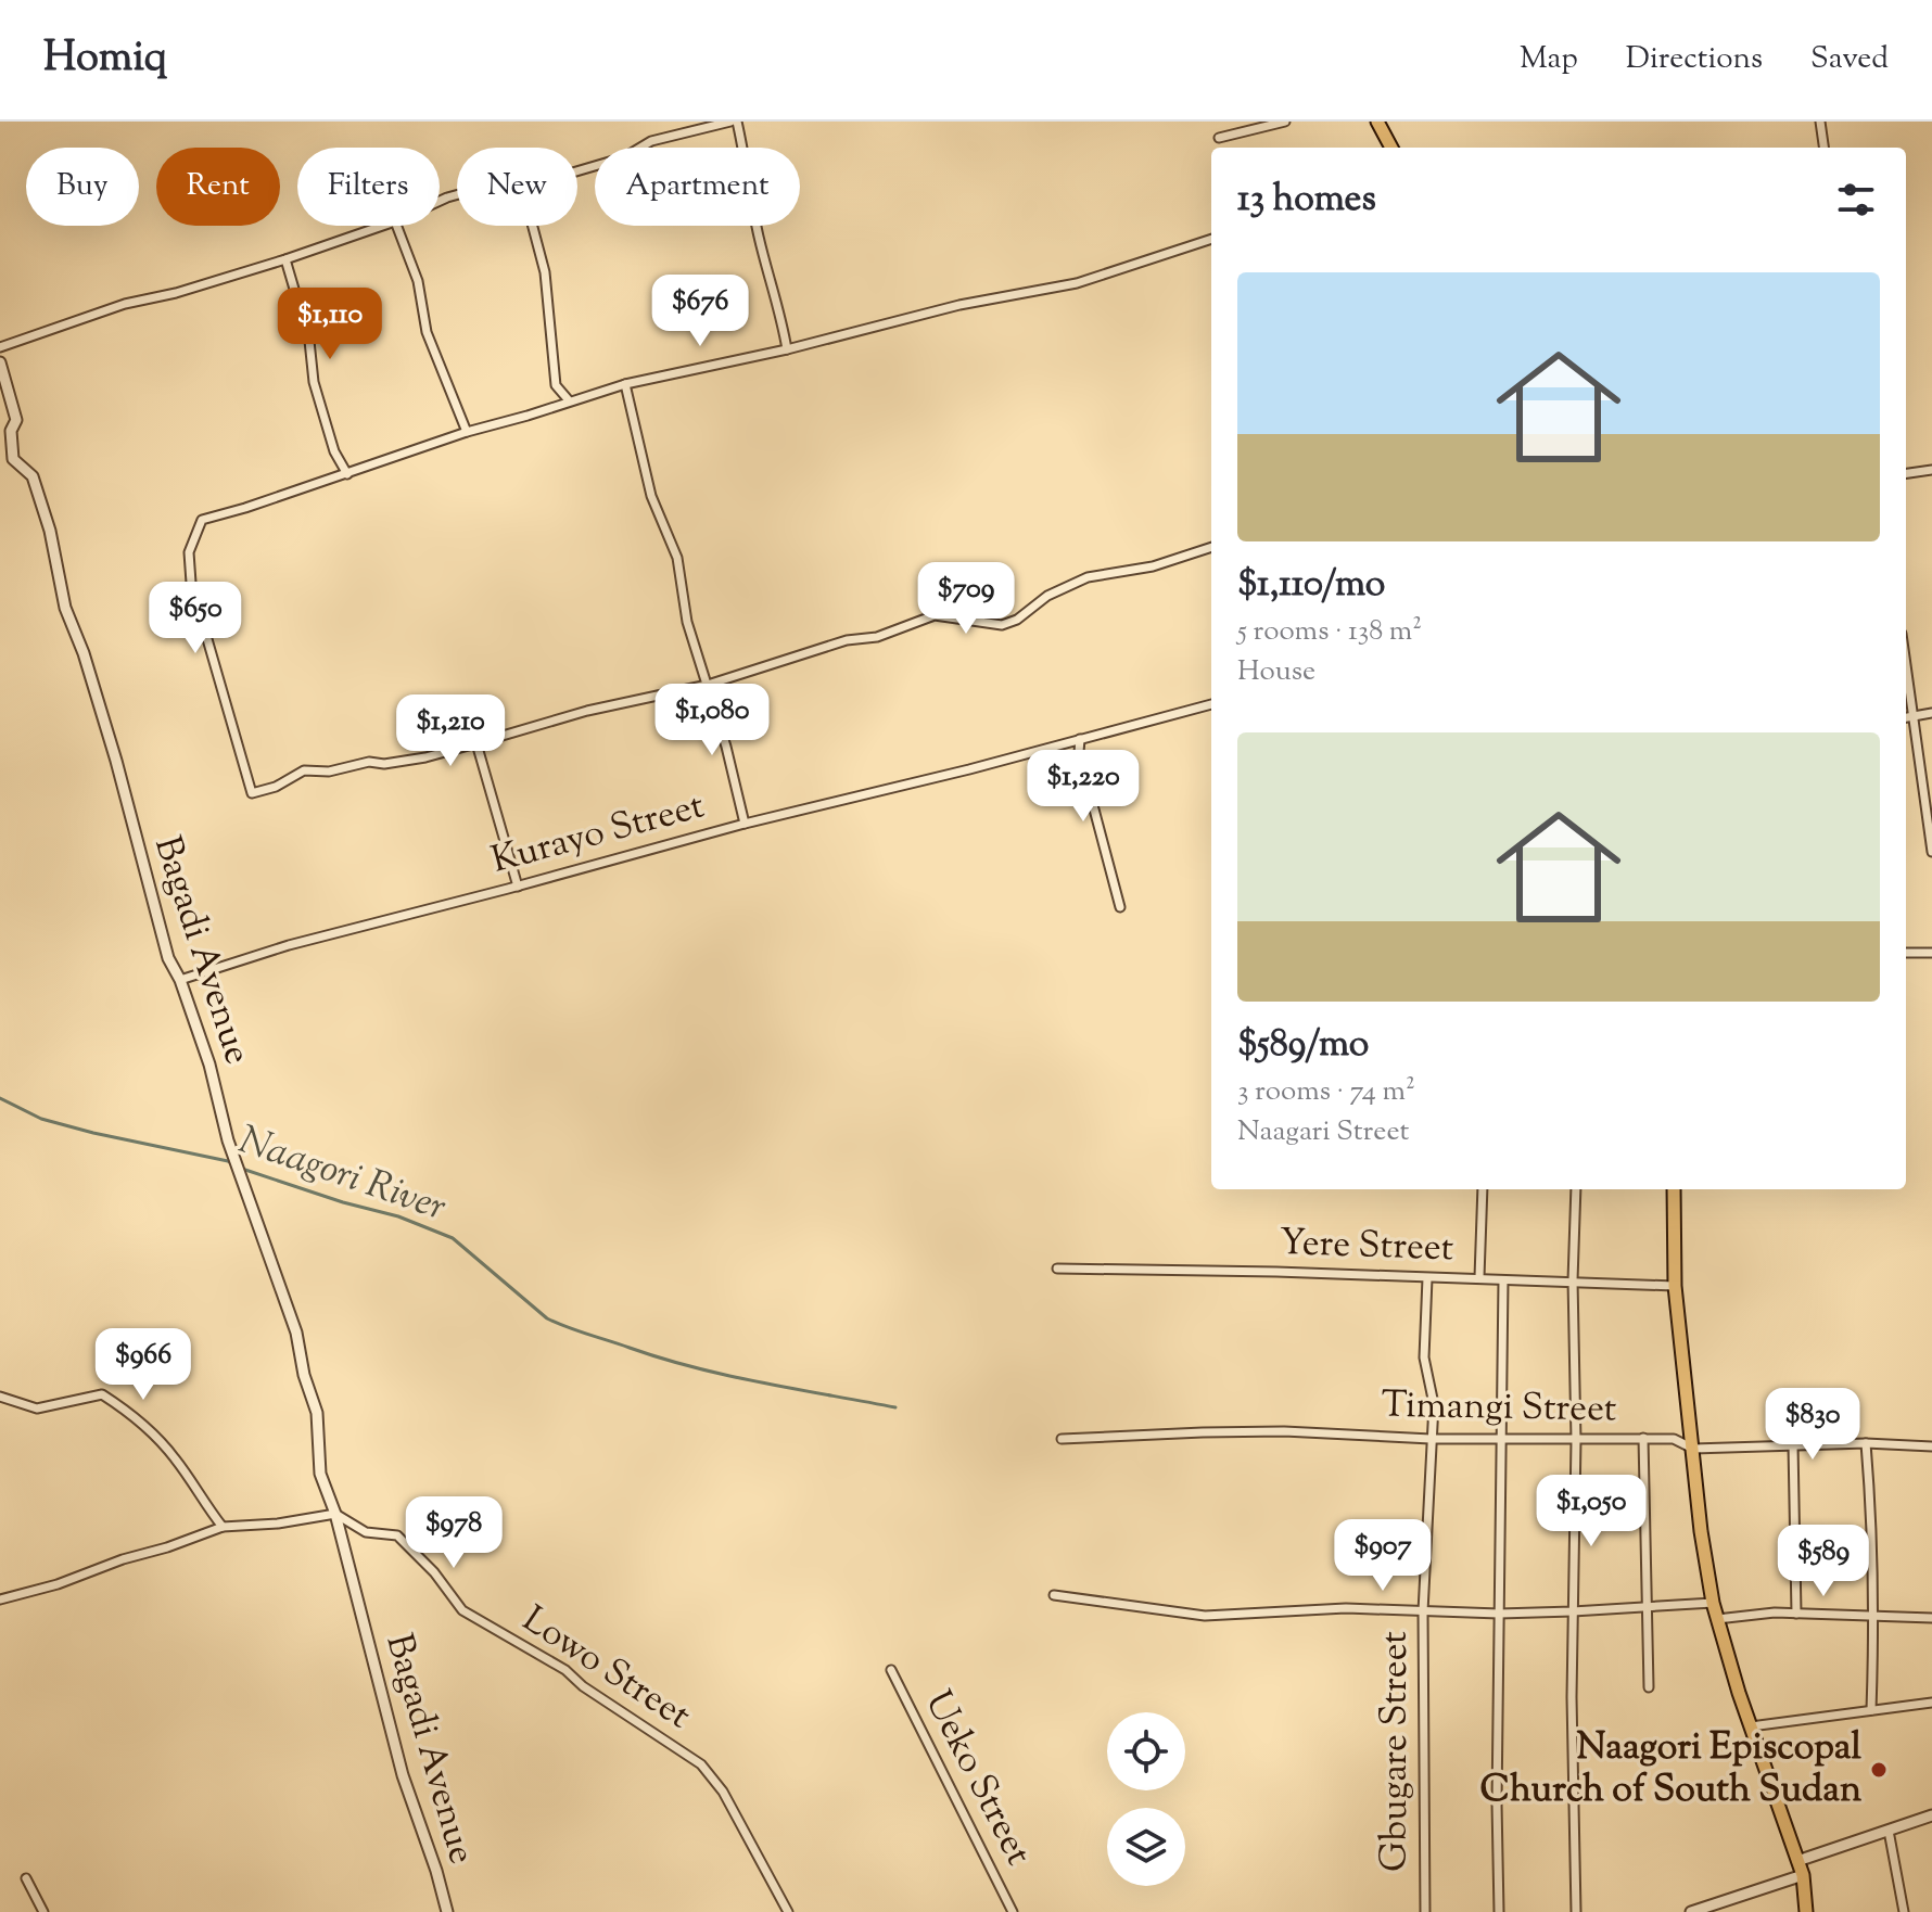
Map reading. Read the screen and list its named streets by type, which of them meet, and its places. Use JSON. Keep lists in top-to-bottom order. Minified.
{"streets":{"street":["Kurayo Street","Bagadi Avenue","Yere Street","Timangi Street","Lowo Street","Gbugare Street","Ueko Street"]},"crossings":[["Kurayo Street","Bagadi Avenue"],["Bagadi Avenue","Lowo Street"],["Yere Street","Gbugare Street"],["Timangi Street","Gbugare Street"]],"water":["Naagori River"],"places":["Naagori Episcopal Church of South Sudan"],"page":{"header":"Homiq","nav":["Map","Directions","Saved"],"chip":["Buy","Rent","Filters","New","Apartment"],"heading":"13 homes","list":[{"name":"$1,110/mo","note":"5 rooms · 138 m² · House"},{"name":"$589/mo","note":"3 rooms · 74 m² · Naagari Street"}],"price":["$676","$1,110","$709","$650","$1,080","$1,210","$1,220","$966","$830","$1,050","$978","$907","$589"]}}
